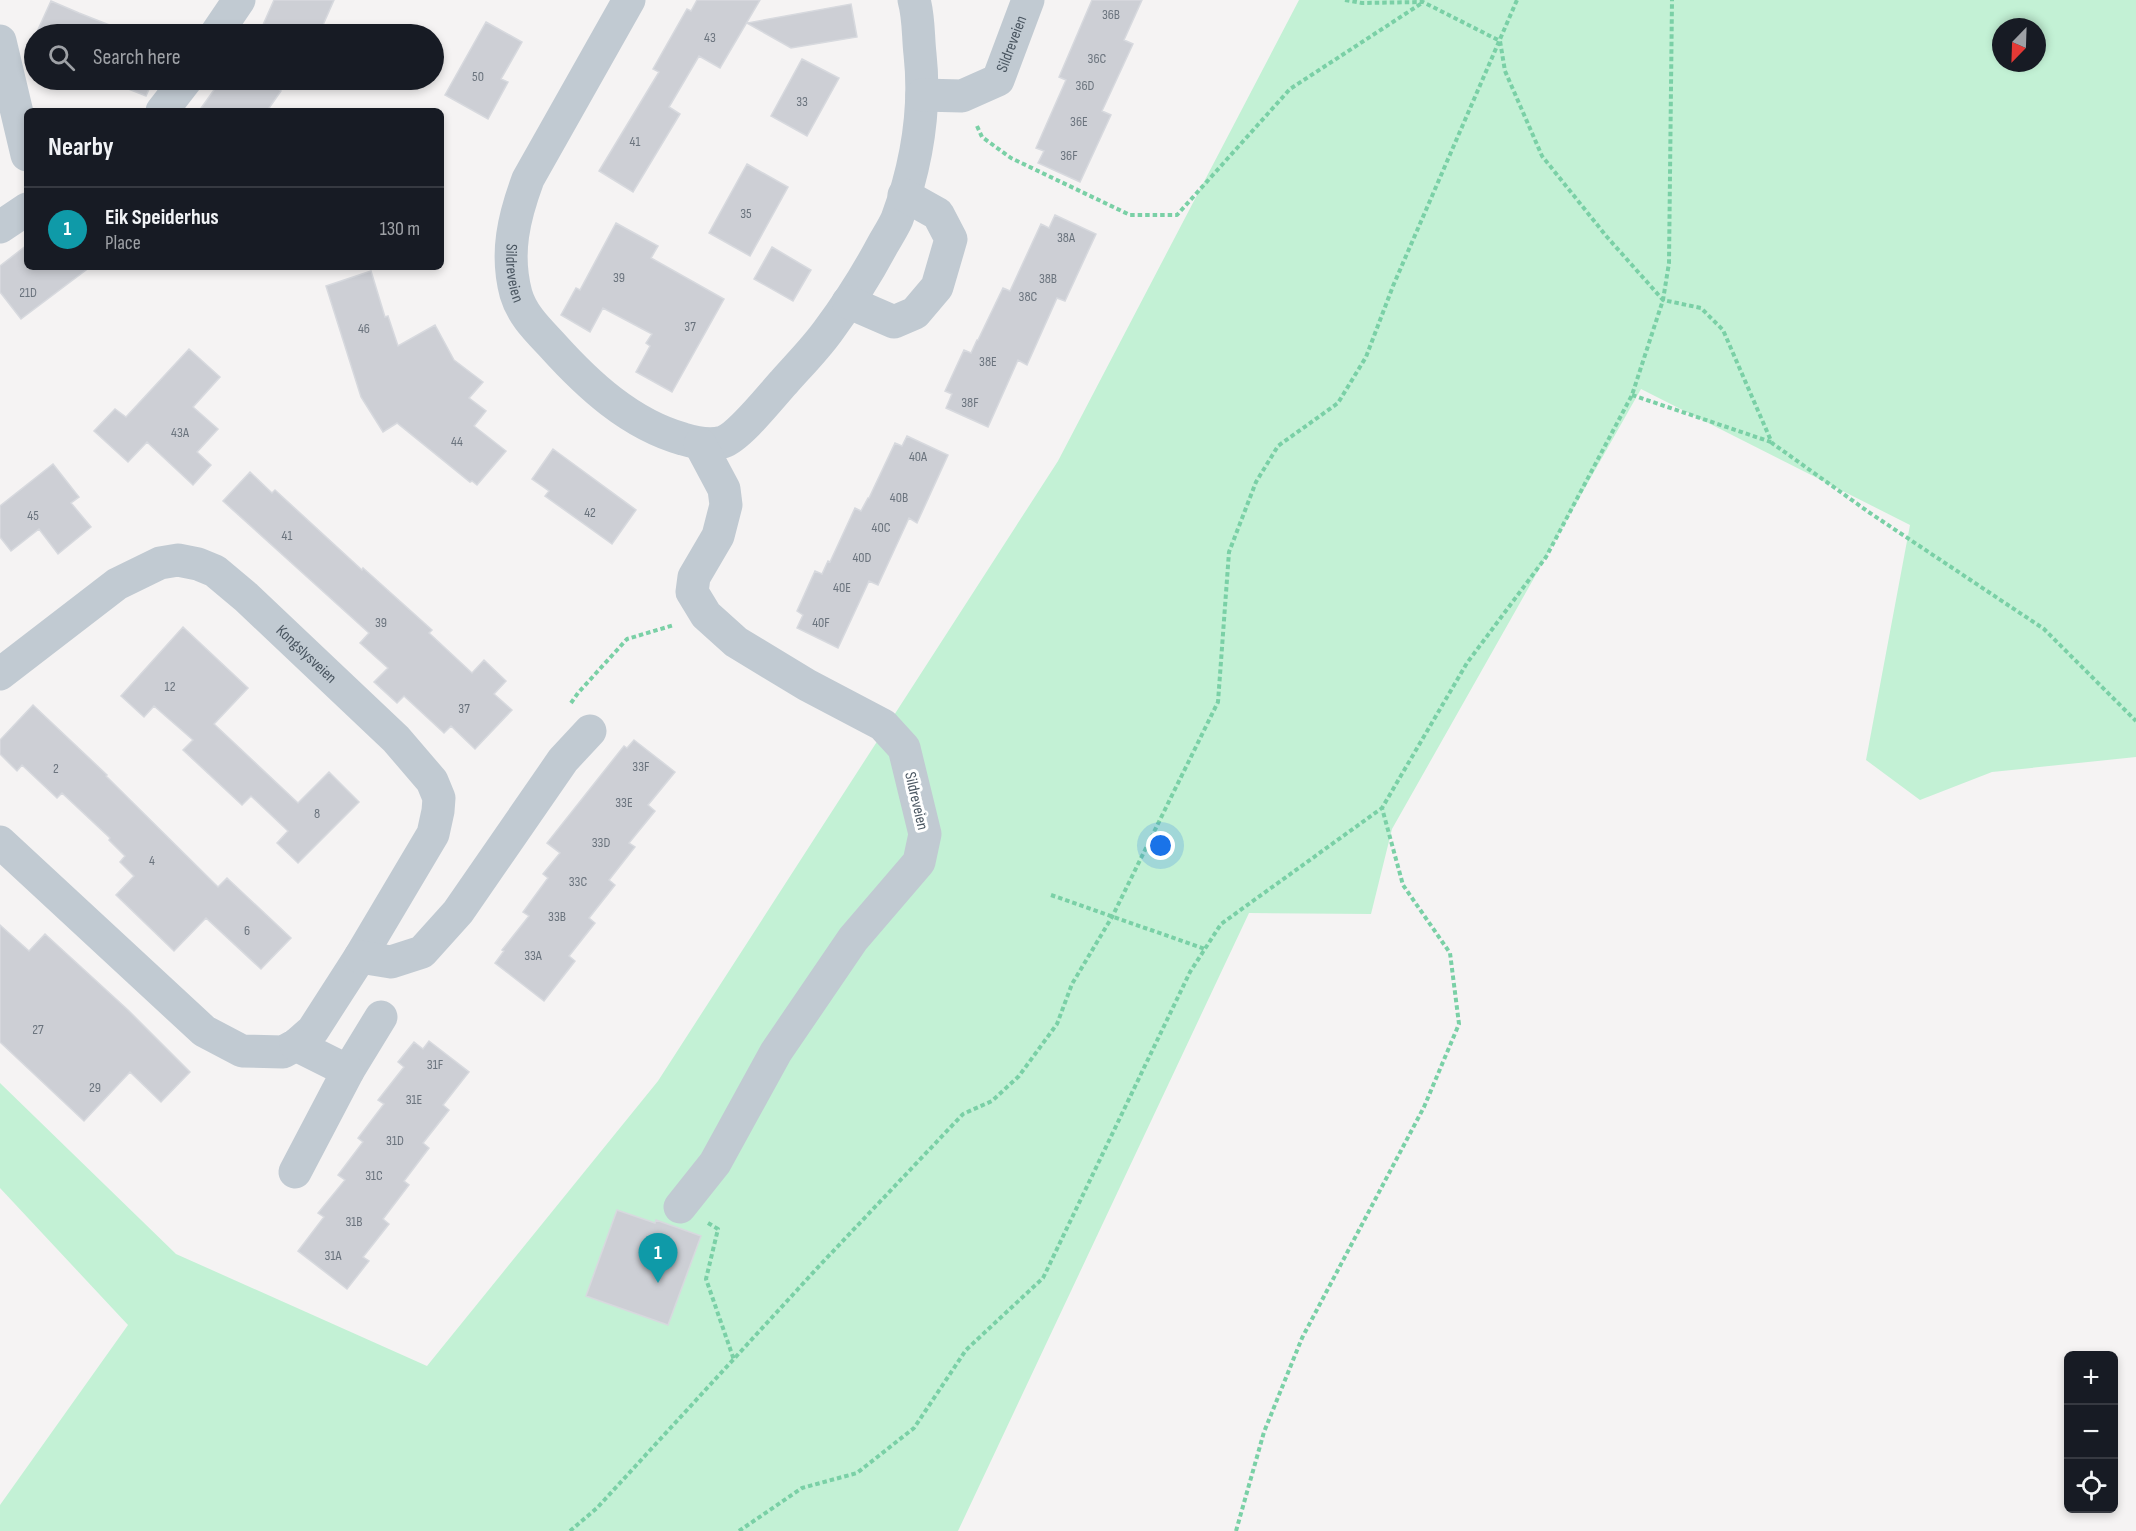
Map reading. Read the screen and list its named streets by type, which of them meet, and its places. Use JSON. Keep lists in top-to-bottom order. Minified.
{"streets":{"street":["Sildreveien","Kongslysveien"]},"house_numbers":["36B","43","36C","50","36D","33","36E","41","36F","35","38A","39","38B","21D","38C","37","46","38E","38F","43A","44","40A","40B","42","45","40C","41","40D","40E","39","40F","12","37","33F","2","33E","8","33D","4","33C","33B","6","33A","27","31F","29","31E","31D","31C","31B","31A"],"north":"bottom left","page":{"search":"Search here","heading":"Nearby","list":[{"mark":"1","name":"Eik Speiderhus","note":"Place","value":"130 m"}],"pins":"1","map_buttons":["+","−"]}}
